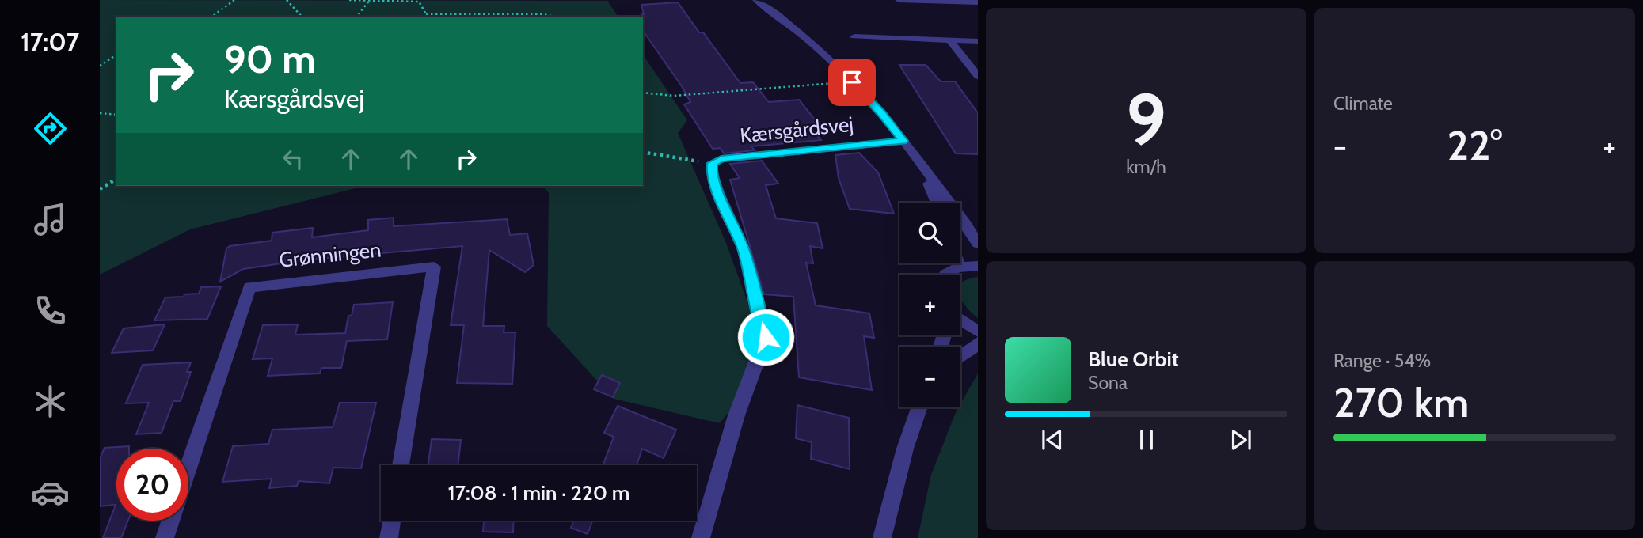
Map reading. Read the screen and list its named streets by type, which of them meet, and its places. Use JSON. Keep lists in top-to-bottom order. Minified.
{"streets":{"street":["Kærsgårdsvej","Grønningen"]},"page":{"tabs":"17:07","tile":[["9","km/h"],"Climate",["Range · 54%","270 km"]],"turn":["90 m","Kærsgårdsvej"],"heat":["−","22°","+"],"map_buttons":["+","−"],"song":["Blue Orbit","Sona"],"limit":"20","trip":"17:08 · 1 min · 220 m"}}
